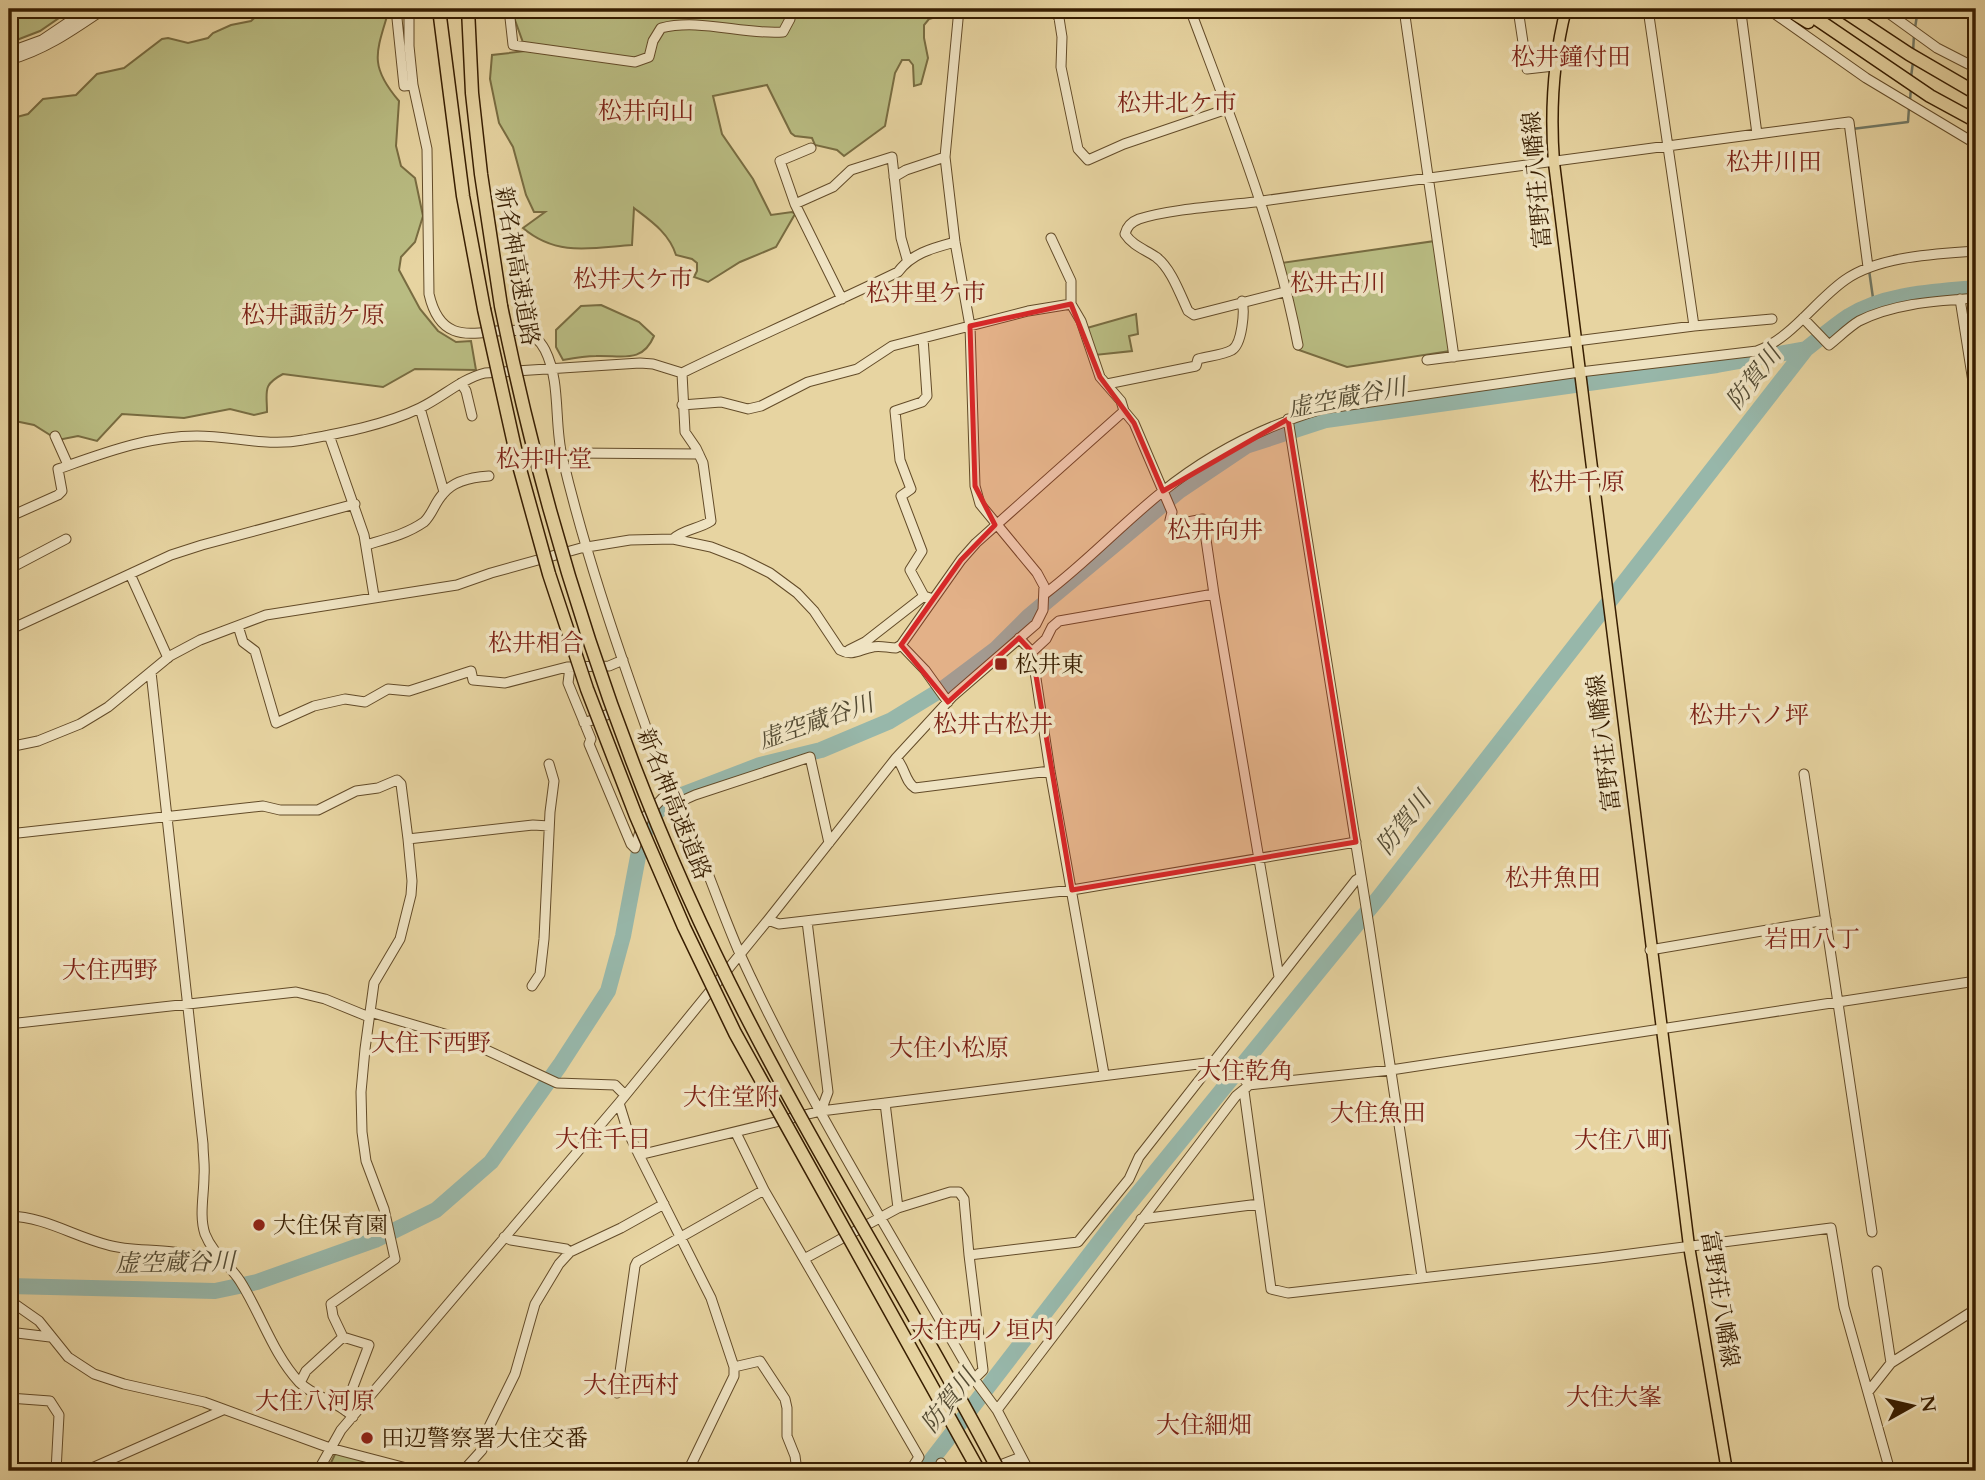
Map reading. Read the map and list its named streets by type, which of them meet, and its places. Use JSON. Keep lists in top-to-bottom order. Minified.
{"streets":{"highway":["新名神高速道路"],"main road":["富野荘八幡線"]},"districts":["松井鐘付田","松井北ケ市","松井向山","松井川田","松井大ケ市","松井古川","松井里ケ市","松井諏訪ケ原","松井叶堂","松井千原","松井向井","松井相合","松井六ノ坪","松井古松井","松井魚田","岩田八丁","大住西野","大住下西野","大住小松原","大住乾角","大住堂附","大住魚田","大住千日","大住八町","大住西ノ垣内","大住西村","大住大峯","大住八河原","大住細畑"],"water":["防賀川","虚空蔵谷川"],"places":{"transit":["松井東"],"other":["大住保育園","田辺警察署大住交番"]},"north":"right"}
